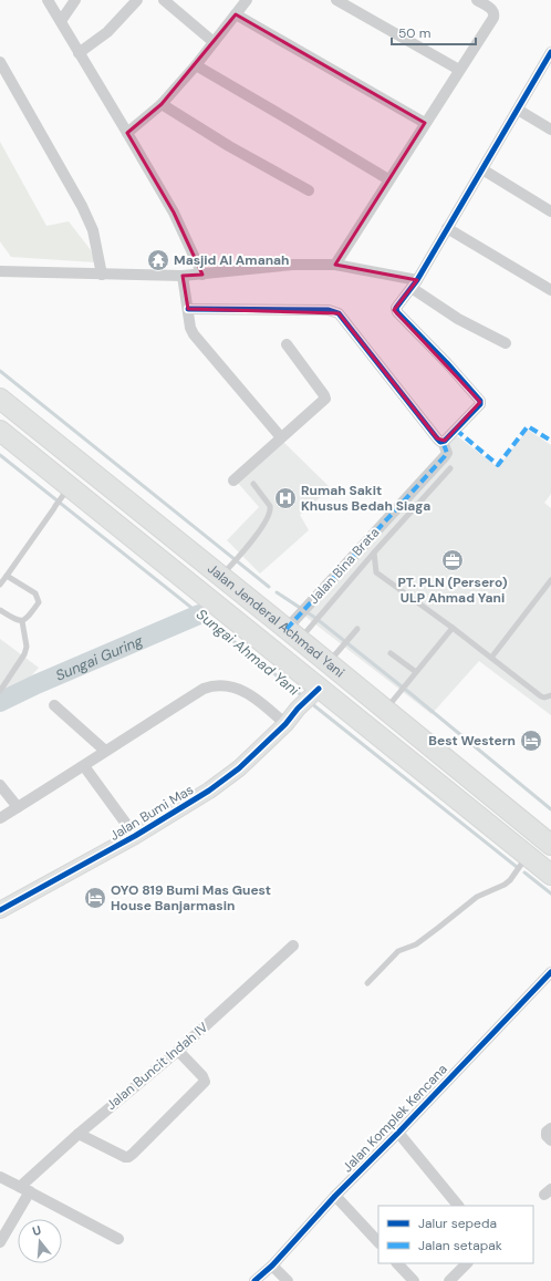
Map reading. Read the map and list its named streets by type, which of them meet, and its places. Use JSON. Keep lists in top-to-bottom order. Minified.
{"streets":{"highway":["Jalan Jenderal Achmad Yani"],"street":["Jalan Bina Brata","Jalan Bumi Mas","Jalan Buncit Indah IV","Jalan Komplek Kencana"]},"crossings":[["Jalan Bina Brata","Jalan Jenderal Achmad Yani"],["Jalan Jenderal Achmad Yani","Jalan Bumi Mas"]],"water":["Sungai Ahmad Yani","Sungai Guring"],"places":{"temple":["Masjid Al Amanah"],"hospital":["Rumah Sakit Khusus Bedah Siaga"],"office":["PT. PLN (Persero) ULP Ahmad Yani"],"hotel":["Best Western","OYO 819 Bumi Mas Guest House Banjarmasin"]},"legend":["Jalur sepeda","Jalan setapak"],"scale_bar":"50 m","north":"top"}
